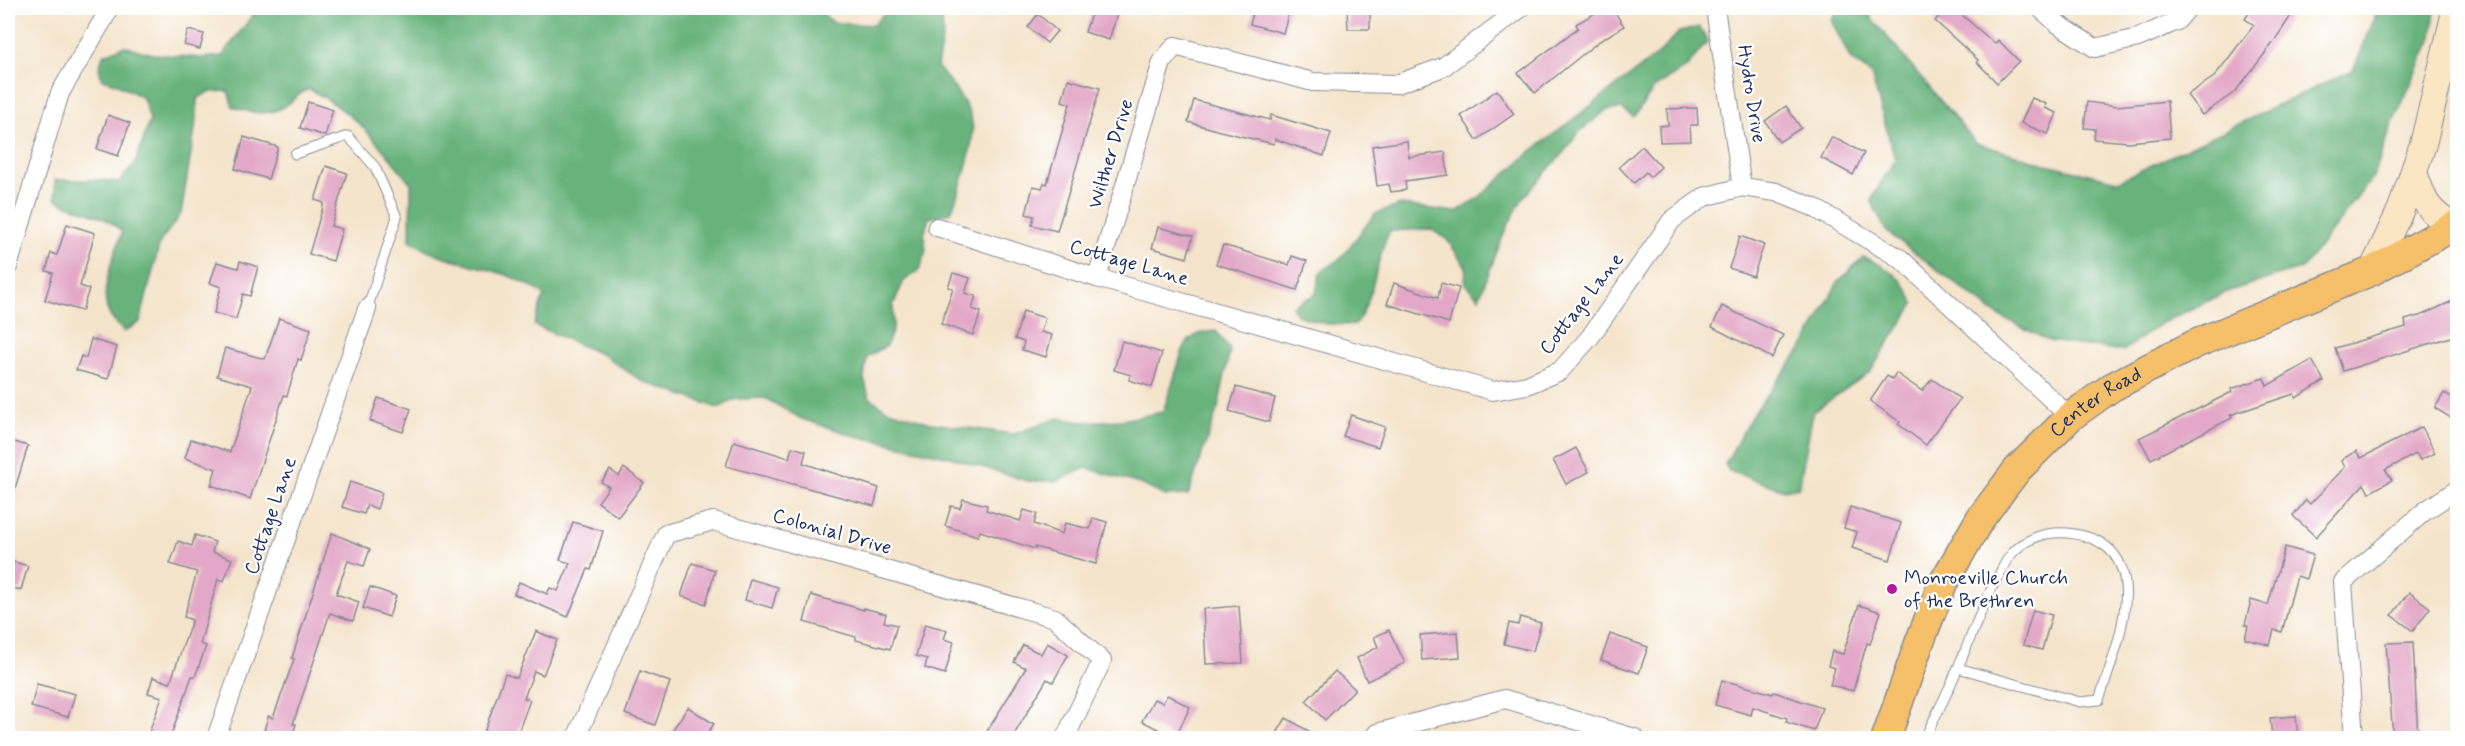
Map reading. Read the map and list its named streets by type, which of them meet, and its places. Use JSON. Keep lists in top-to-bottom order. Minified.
{"streets":{"main road":["Center Road"],"street":["Hydro Drive","Wilther Drive","Cottage Lane","Colonial Drive"]},"crossings":[["Hydro Drive","Cottage Lane"],["Wilther Drive","Cottage Lane"],["Cottage Lane","Center Road"]],"places":["Monroeville Church of the Brethren"]}
